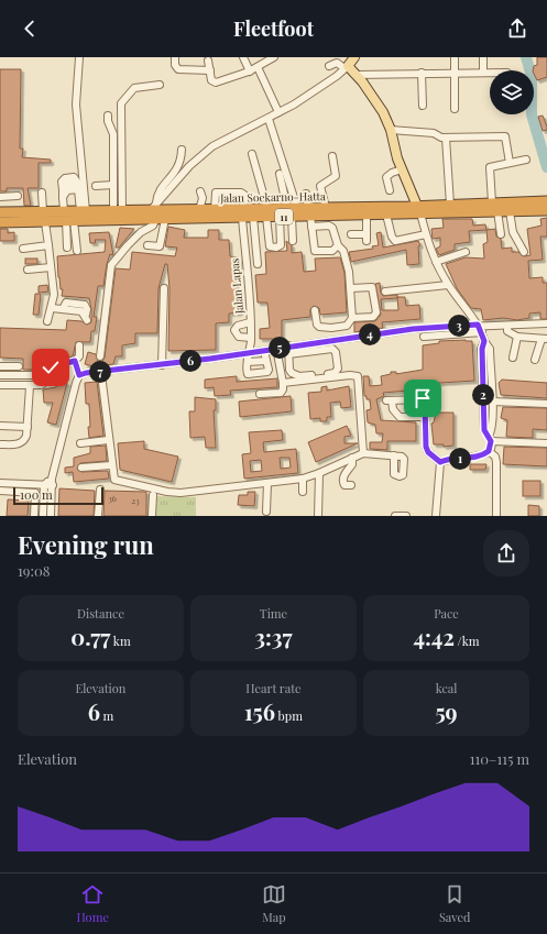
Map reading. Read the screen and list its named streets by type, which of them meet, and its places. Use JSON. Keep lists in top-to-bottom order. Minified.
{"streets":{"highway":["Jalan Soekarno-Hatta","11"],"street":["Jalan Lapas"]},"crossings":[["Jalan Soekarno-Hatta","Jalan Lapas"]],"house_numbers":["36","23"],"scale_bar":"100 m","page":{"header":"Fleetfoot","pins":["3","4","5","6","7","2","1"],"scale":"100 m","heading":["Evening run","19:08"],"stats":[["Distance","0.77 km"],["Time","3:37"],["Pace","4:42 /km"],["Elevation","6 m"],["Heart rate","156 bpm"],["kcal","59"]],"chart":["Elevation","110–115 m"],"tabs":["Home","Map","Saved"]}}
